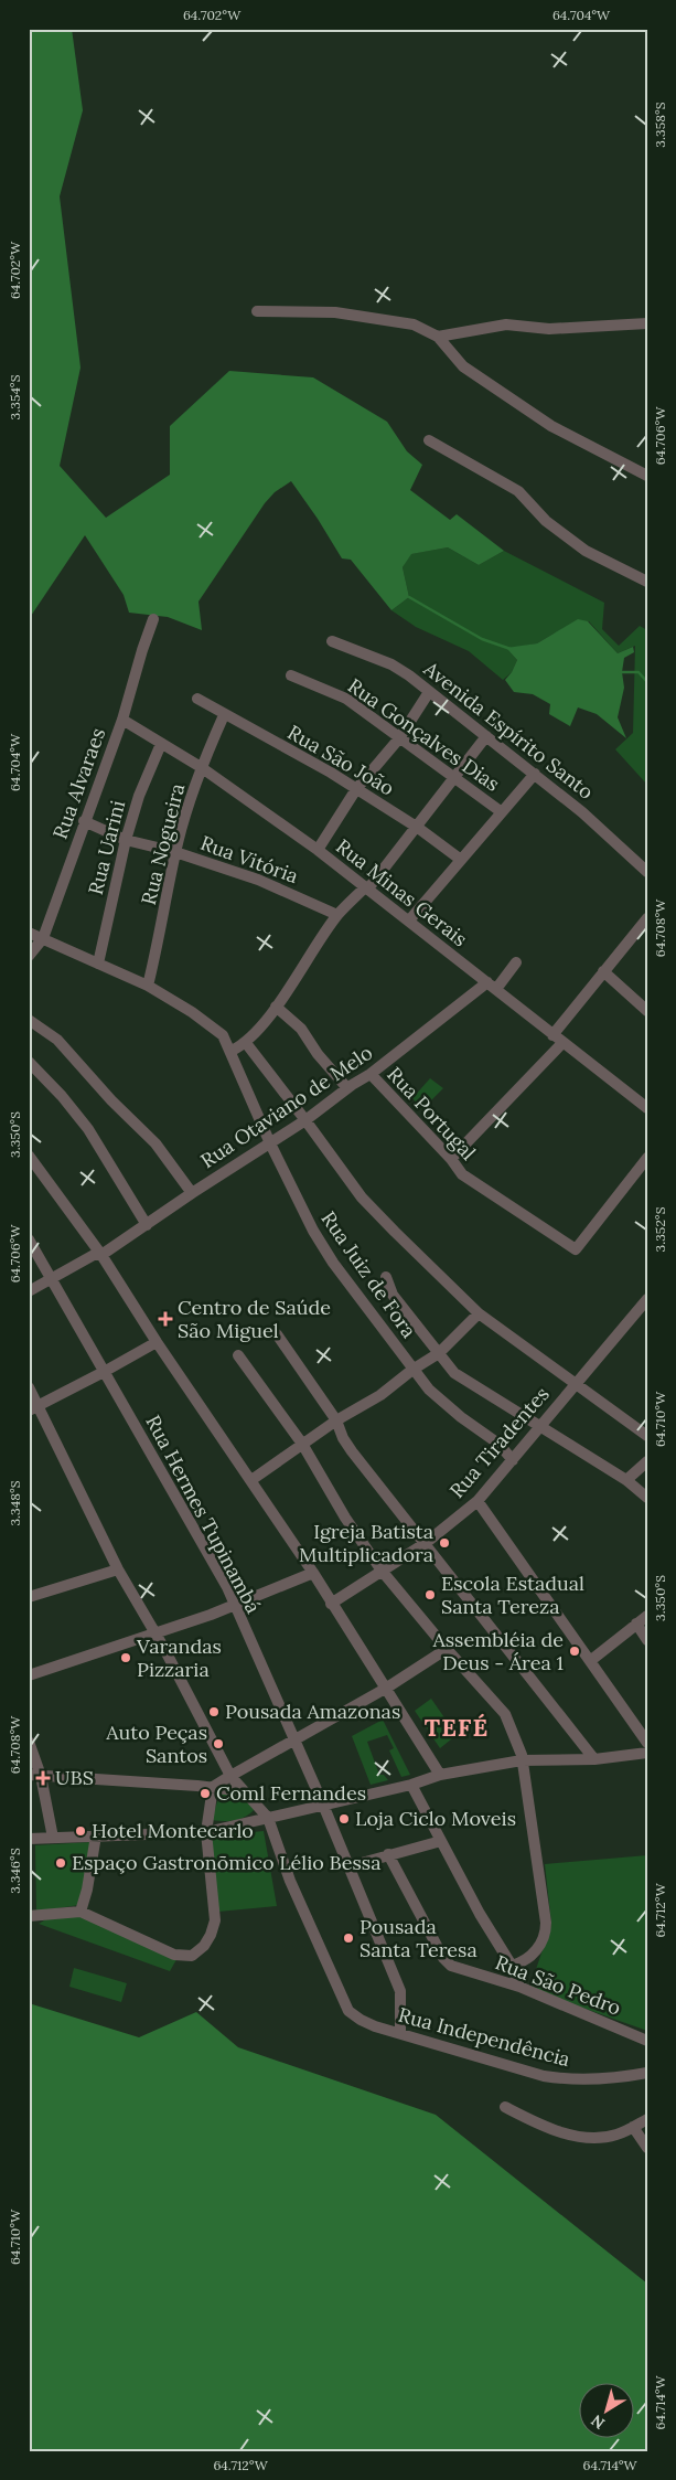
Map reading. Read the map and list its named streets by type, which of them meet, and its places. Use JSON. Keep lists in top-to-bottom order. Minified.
{"streets":{"street":["Avenida Espírito Santo","Rua Gonçalves Dias","Rua São João","Rua Alvaraes","Rua Nogueira","Rua Uarini","Rua Vitória","Rua Minas Gerais","Rua Otaviano de Melo","Rua Portugal","Rua Juiz de Fora","Rua Tiradentes","Rua Hermes Tupinambá","Rua São Pedro","Rua Independência"]},"crossings":[["Rua São João","Rua Nogueira"],["Rua Alvaraes","Rua Vitória"],["Rua Alvaraes","Rua Minas Gerais"],["Rua Alvaraes","Rua Juiz de Fora"],["Rua Nogueira","Rua Vitória"],["Rua Nogueira","Rua Minas Gerais"],["Rua Nogueira","Rua Juiz de Fora"],["Rua Uarini","Rua Vitória"],["Rua Uarini","Rua Minas Gerais"],["Rua Uarini","Rua Juiz de Fora"],["Rua Minas Gerais","Rua Otaviano de Melo"],["Rua Otaviano de Melo","Rua Portugal"],["Rua Otaviano de Melo","Rua Juiz de Fora"],["Rua Otaviano de Melo","Rua Hermes Tupinambá"],["Rua Juiz de Fora","Rua Tiradentes"],["Rua Hermes Tupinambá","Rua Independência"]],"districts":["TEFÉ"],"places":{"health":["Centro de Saúde São Miguel","UBS"],"other":["Igreja Batista Multiplicadora","Escola Estadual Santa Tereza","Assembléia de Deus - Área 1","Varandas Pizzaria","Pousada Amazonas","Auto Peças Santos","Coml Fernandes","Loja Ciclo Moveis","Hotel Montecarlo","Espaço Gastronõmico Lélio Bessa","Pousada Santa Teresa"]},"north":"bottom left","coordinates":["64.702°W","64.704°W","3.358°S","3.354°S","64.706°W","64.708°W","3.350°S","3.352°S","64.710°W","3.348°S","3.346°S","64.712°W","64.714°W"]}
